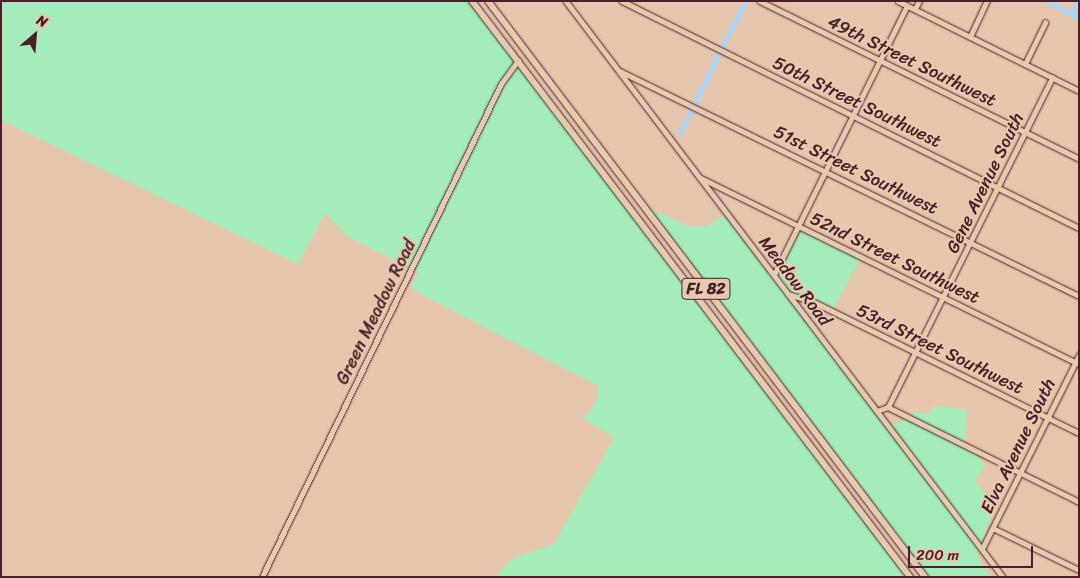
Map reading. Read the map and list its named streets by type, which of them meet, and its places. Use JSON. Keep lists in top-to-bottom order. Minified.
{"streets":{"highway":["FL 82"],"street":["49th Street Southwest","50th Street Southwest","51st Street Southwest","Gene Avenue South","52nd Street Southwest","Meadow Road","Green Meadow Road","53rd Street Southwest","Elva Avenue South"]},"crossings":[["49th Street Southwest","Gene Avenue South"],["50th Street Southwest","Gene Avenue South"],["51st Street Southwest","Gene Avenue South"],["51st Street Southwest","Meadow Road"],["Gene Avenue South","52nd Street Southwest"],["Gene Avenue South","53rd Street Southwest"],["52nd Street Southwest","Meadow Road"],["52nd Street Southwest","Elva Avenue South"],["Meadow Road","53rd Street Southwest"],["Meadow Road","Elva Avenue South"],["FL 82","Green Meadow Road"],["53rd Street Southwest","Elva Avenue South"]],"scale_bar":"200 m","north":"top right"}
